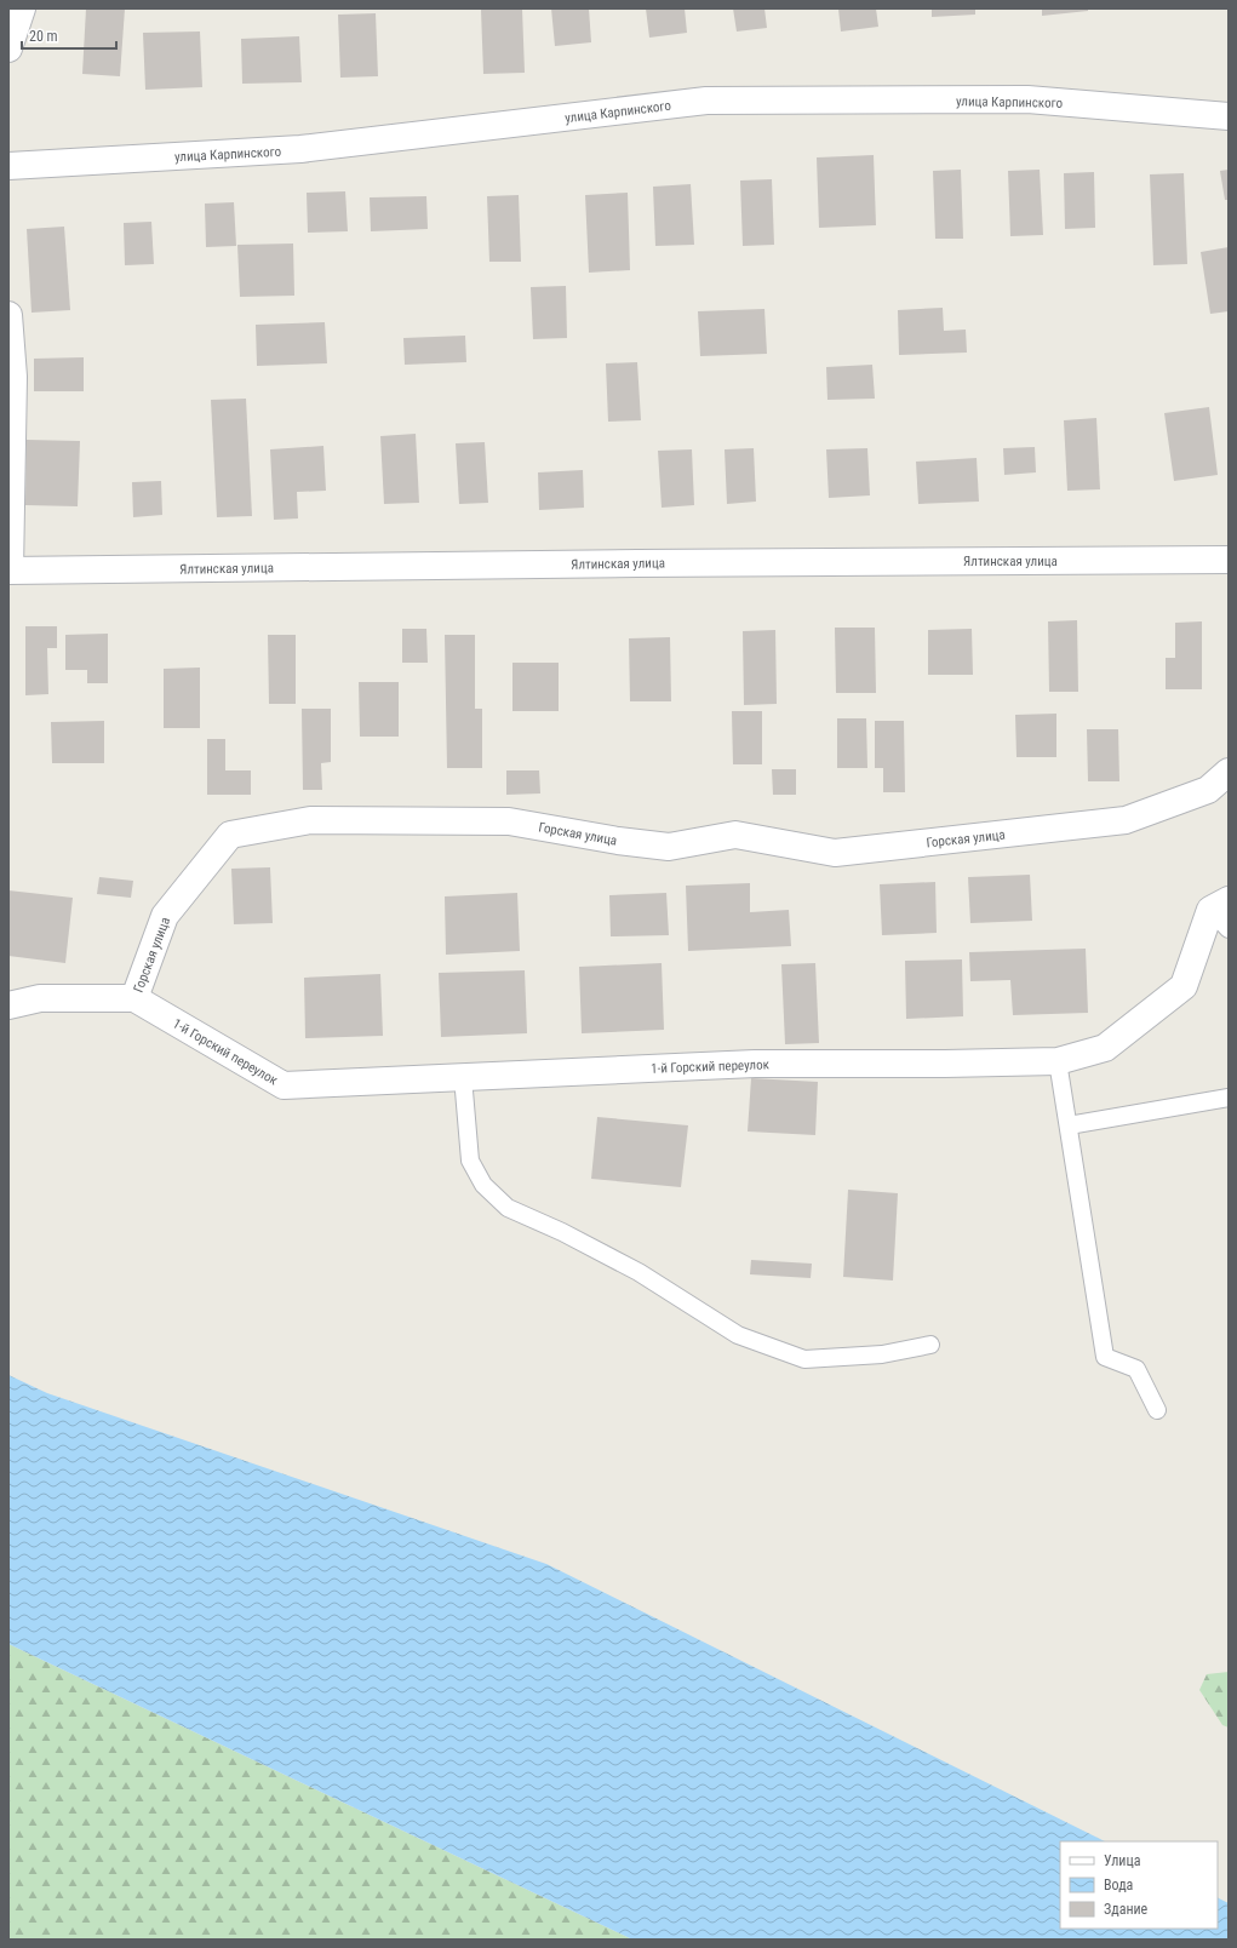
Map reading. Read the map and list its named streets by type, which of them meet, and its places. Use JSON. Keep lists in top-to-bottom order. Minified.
{"streets":{"street":["улица Карпинского","Ялтинская улица","Горская улица","1-й Горский переулок"]},"crossings":[["Горская улица","1-й Горский переулок"]],"legend":["Улица","Вода","Здание"],"scale_bar":"20 m"}
